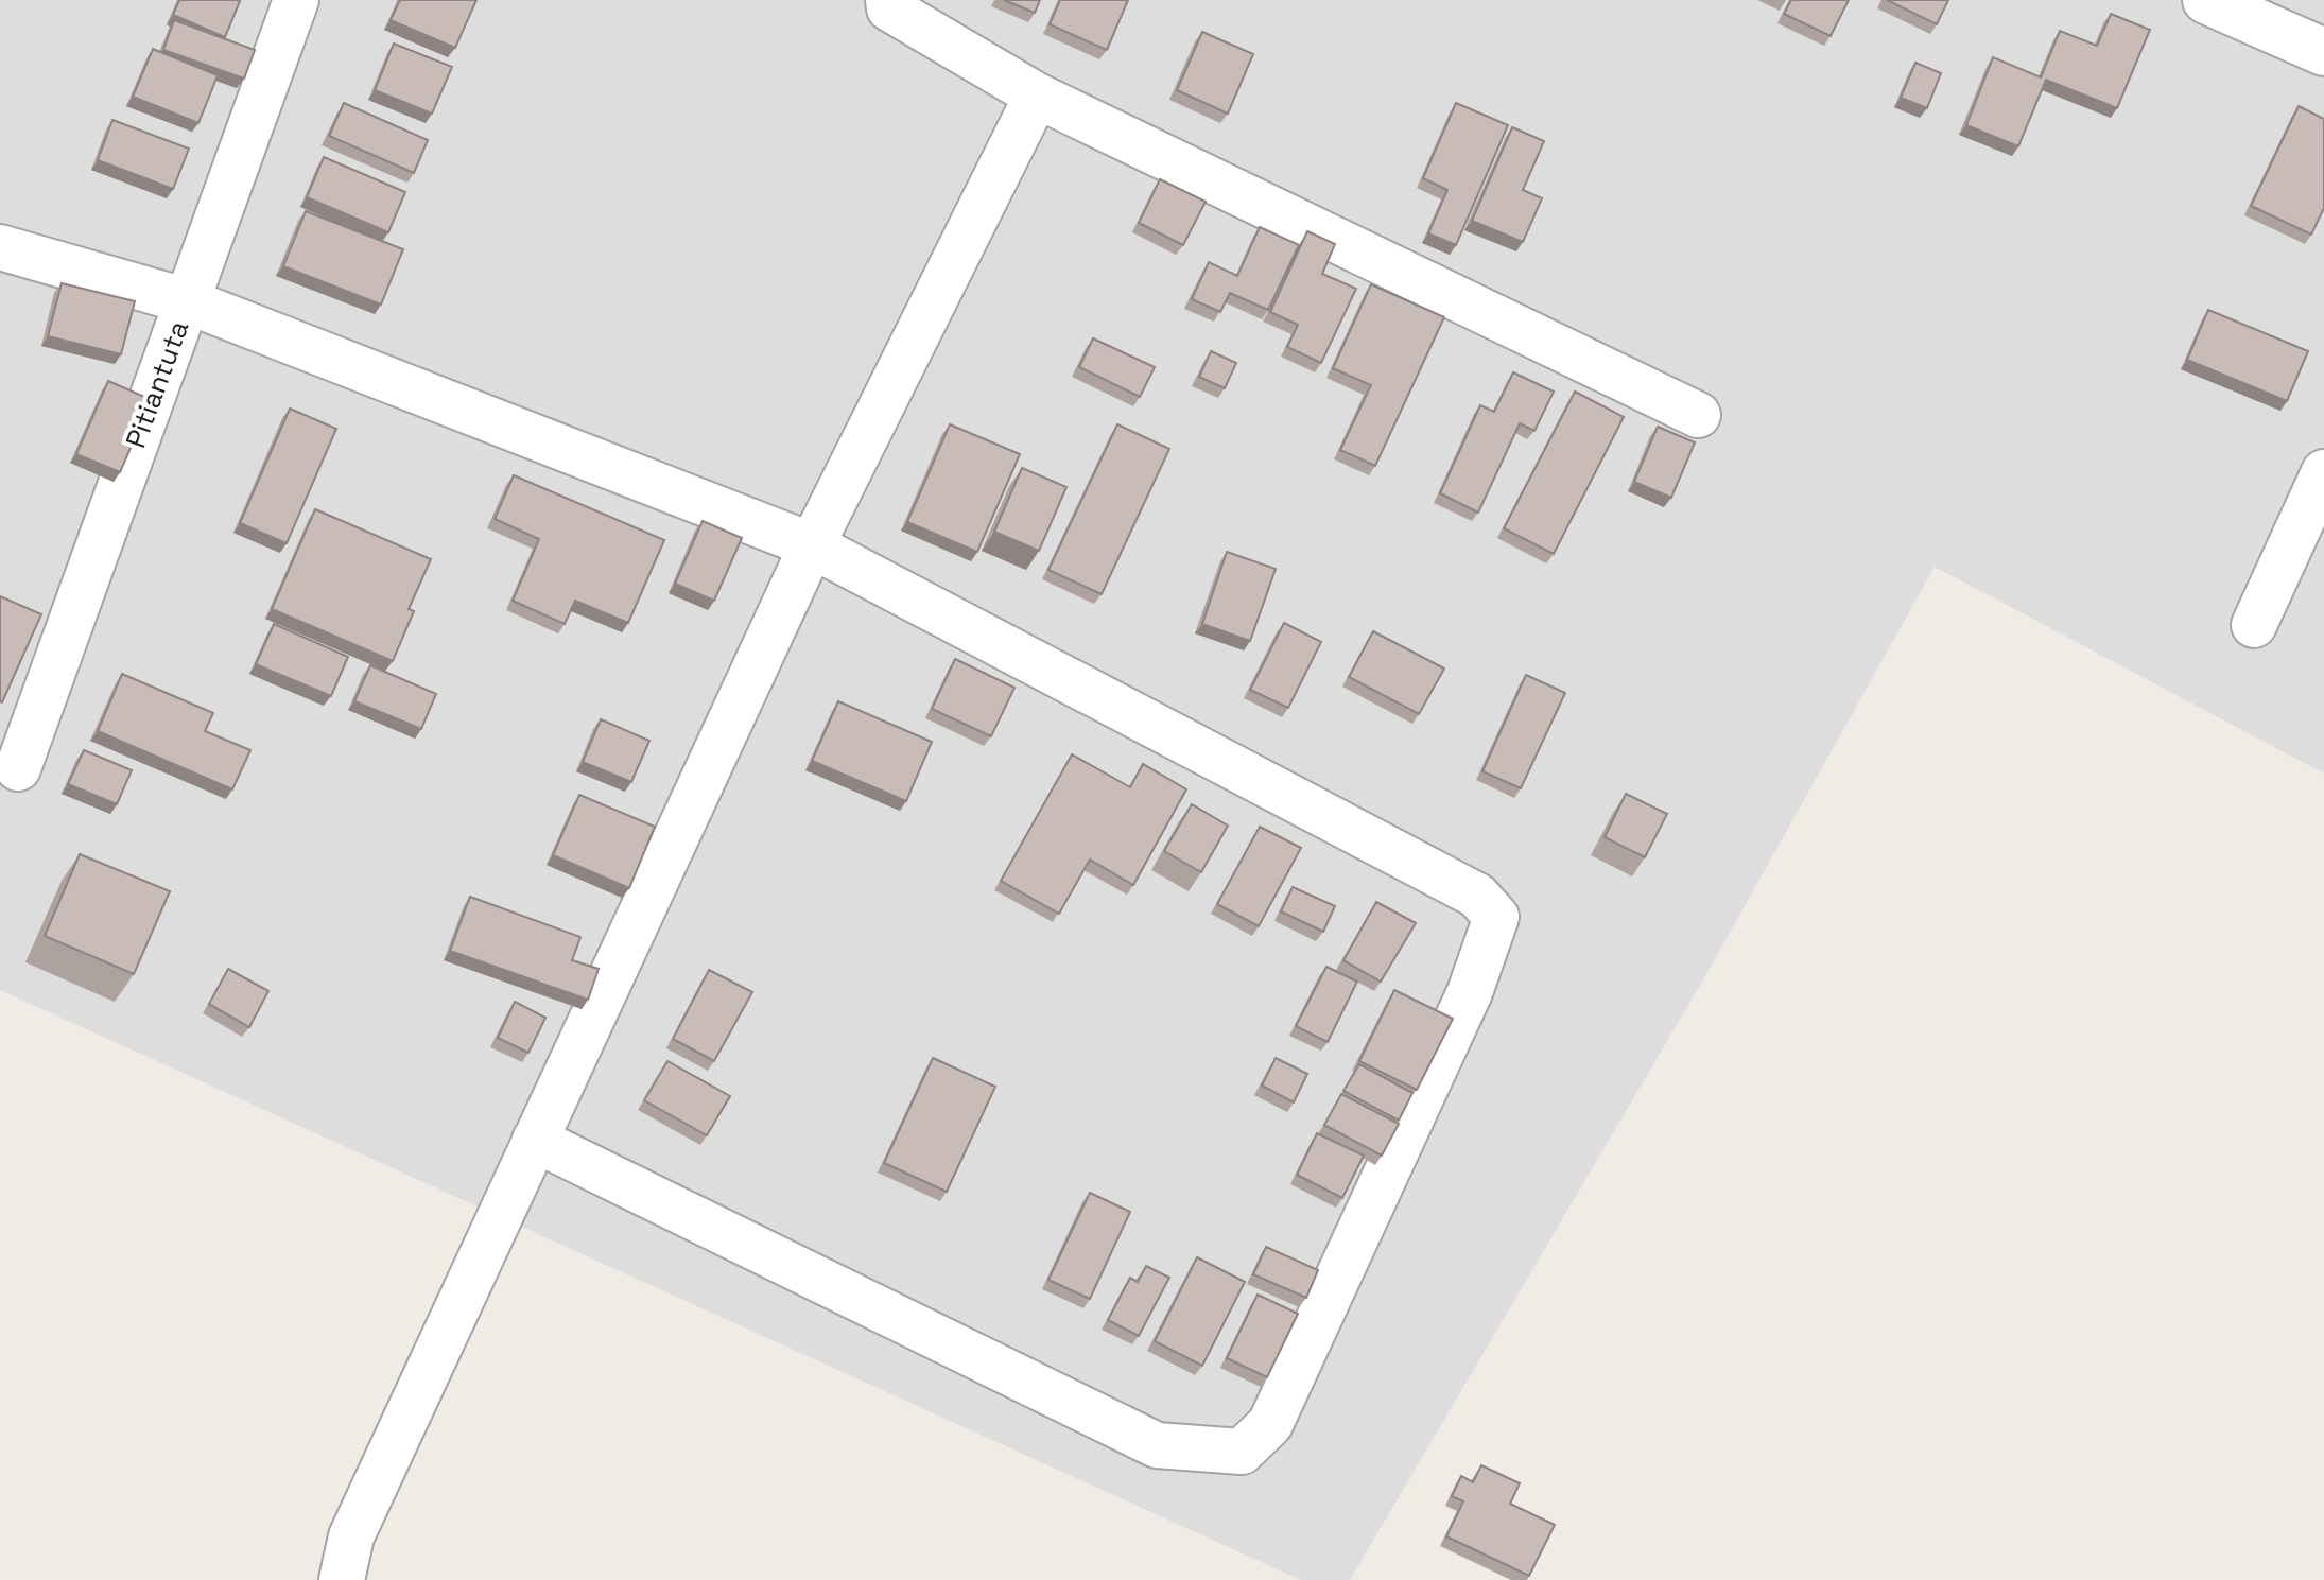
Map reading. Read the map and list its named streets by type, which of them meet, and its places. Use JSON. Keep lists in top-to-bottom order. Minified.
{"streets":{"street":["Pitiantuta"]}}
